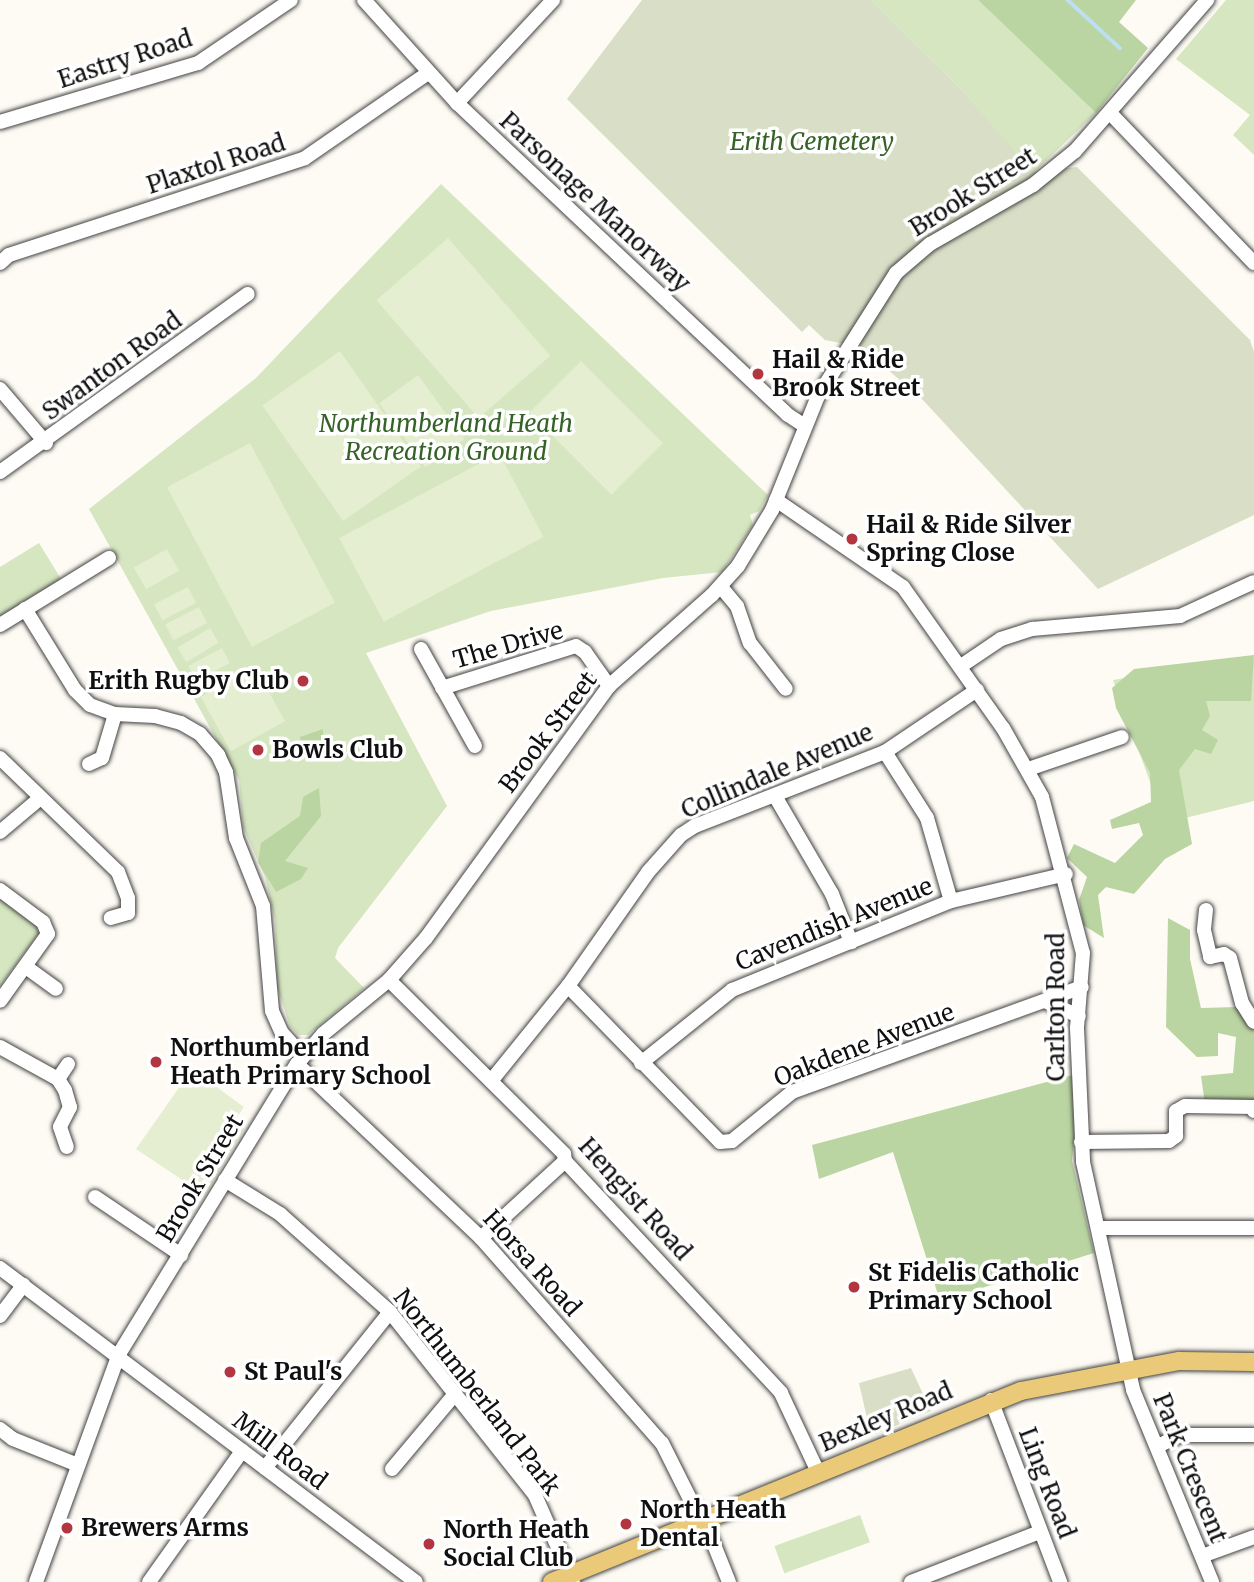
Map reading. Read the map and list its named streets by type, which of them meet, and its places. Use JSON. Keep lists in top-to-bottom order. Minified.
{"streets":{"main road":["Bexley Road"],"street":["Eastry Road","Plaxtol Road","Brook Street","Parsonage Manorway","Swanton Road","The Drive","Collindale Avenue","Cavendish Avenue","Carlton Road","Oakdene Avenue","Hengist Road","Horsa Road","Northumberland Park","Mill Road","Park Crescent","Ling Road"]},"crossings":[["Plaxtol Road","Parsonage Manorway"],["Brook Street","Parsonage Manorway"],["Brook Street","The Drive"],["Brook Street","Carlton Road"],["Brook Street","Hengist Road"],["Brook Street","Horsa Road"],["Brook Street","Northumberland Park"],["Brook Street","Mill Road"],["Collindale Avenue","Carlton Road"],["Collindale Avenue","Hengist Road"],["Cavendish Avenue","Carlton Road"],["Cavendish Avenue","Oakdene Avenue"],["Carlton Road","Oakdene Avenue"],["Carlton Road","Bexley Road"],["Carlton Road","Park Crescent"],["Hengist Road","Bexley Road"],["Horsa Road","Bexley Road"],["Northumberland Park","Bexley Road"],["Bexley Road","Park Crescent"],["Bexley Road","Ling Road"]],"parks":["Erith Cemetery","Northumberland Heath Recreation Ground"],"places":["Hail & Ride Brook Street","Hail & Ride Silver Spring Close","Erith Rugby Club","Bowls Club","Northumberland Heath Primary School","St Fidelis Catholic Primary School","St Paul's","North Heath Dental","Brewers Arms","North Heath Social Club"]}
